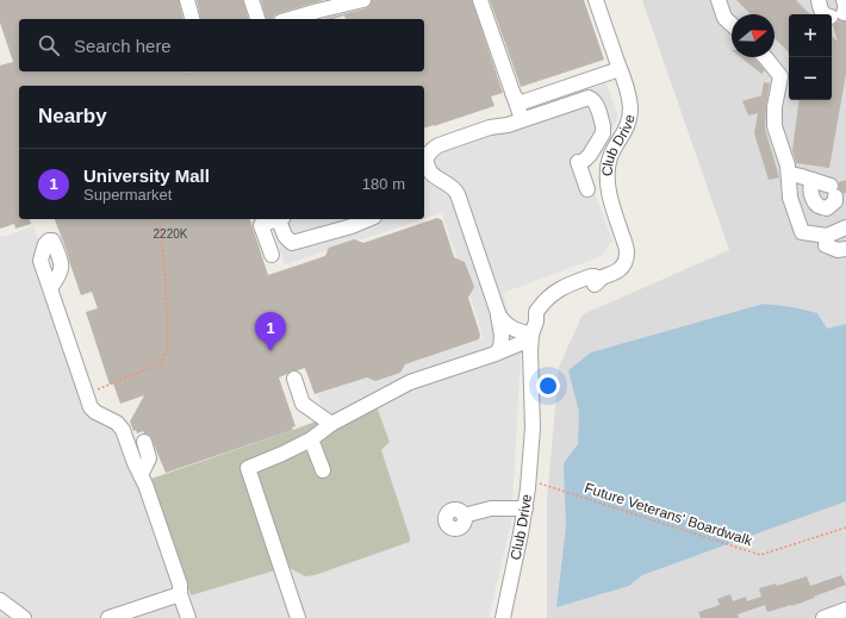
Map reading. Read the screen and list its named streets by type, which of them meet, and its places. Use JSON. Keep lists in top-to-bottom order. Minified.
{"streets":{"street":["Club Drive"],"path":["Future Veterans' Boardwalk"]},"house_numbers":["2220K"],"north":"right","page":{"map_buttons":["+","−"],"search":"Search here","heading":"Nearby","list":[{"mark":"1","name":"University Mall","note":"Supermarket","value":"180 m"}],"pins":"1"}}
